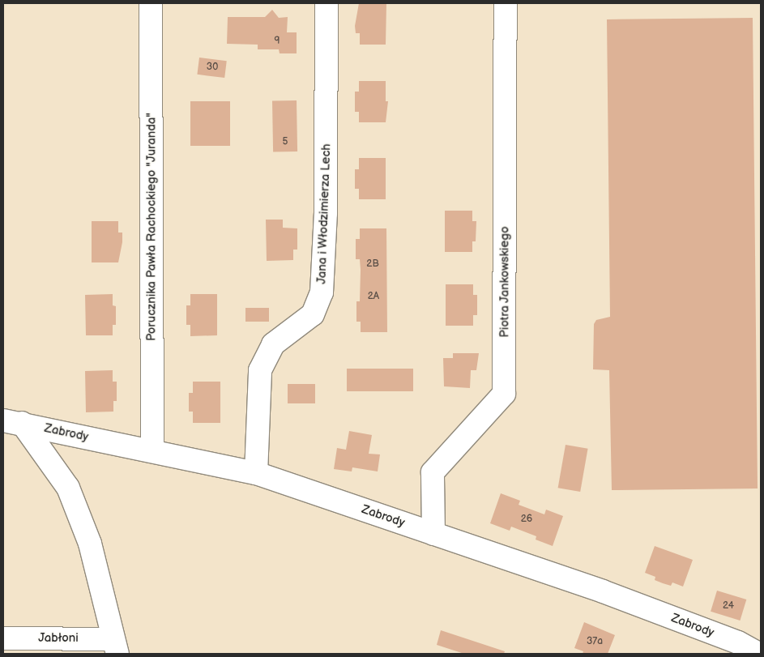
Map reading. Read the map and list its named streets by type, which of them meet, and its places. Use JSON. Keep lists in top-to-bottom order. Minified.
{"streets":{"street":["Jana i Włodzimierza Lech","Porucznika Pawła Rachockiego \"Juranda\"","Piotra Jankowskiego","Zabrody","Jabłoni"]},"crossings":[["Jana i Włodzimierza Lech","Zabrody"],["Porucznika Pawła Rachockiego \"Juranda\"","Zabrody"],["Piotra Jankowskiego","Zabrody"]],"house_numbers":["9","30","5","2B","2A","26","24","37a"]}
